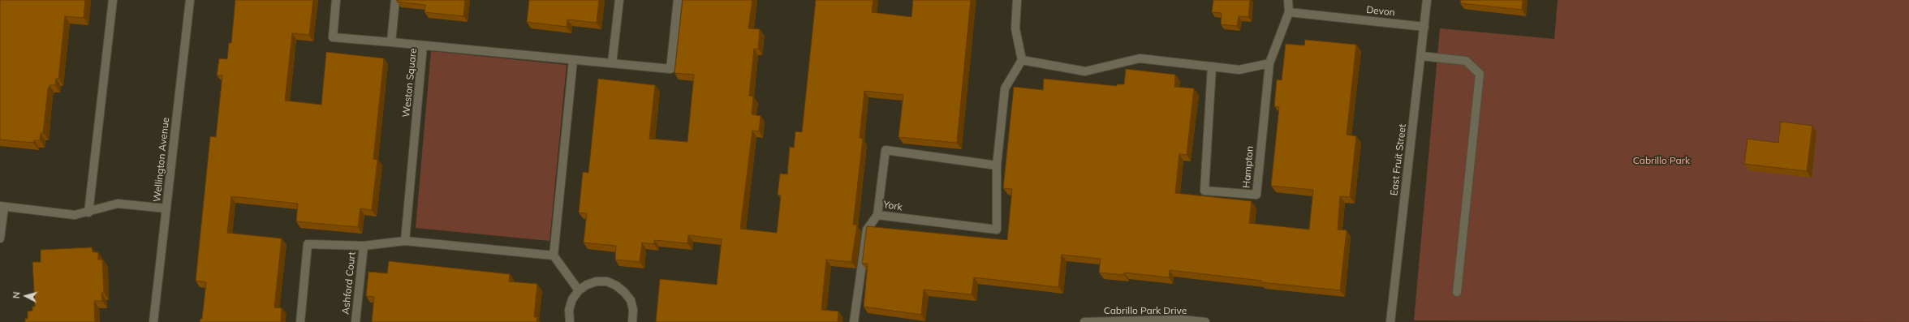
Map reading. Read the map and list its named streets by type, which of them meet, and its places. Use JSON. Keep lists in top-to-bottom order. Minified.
{"streets":{"street":["Devon","Weston Square","Wellington Avenue","East Fruit Street","Hampton","York","Ashford Court","Cabrillo Park Drive"]},"crossings":[["Devon","East Fruit Street"],["Weston Square","Ashford Court"]],"parks":["Cabrillo Park"],"north":"left"}
